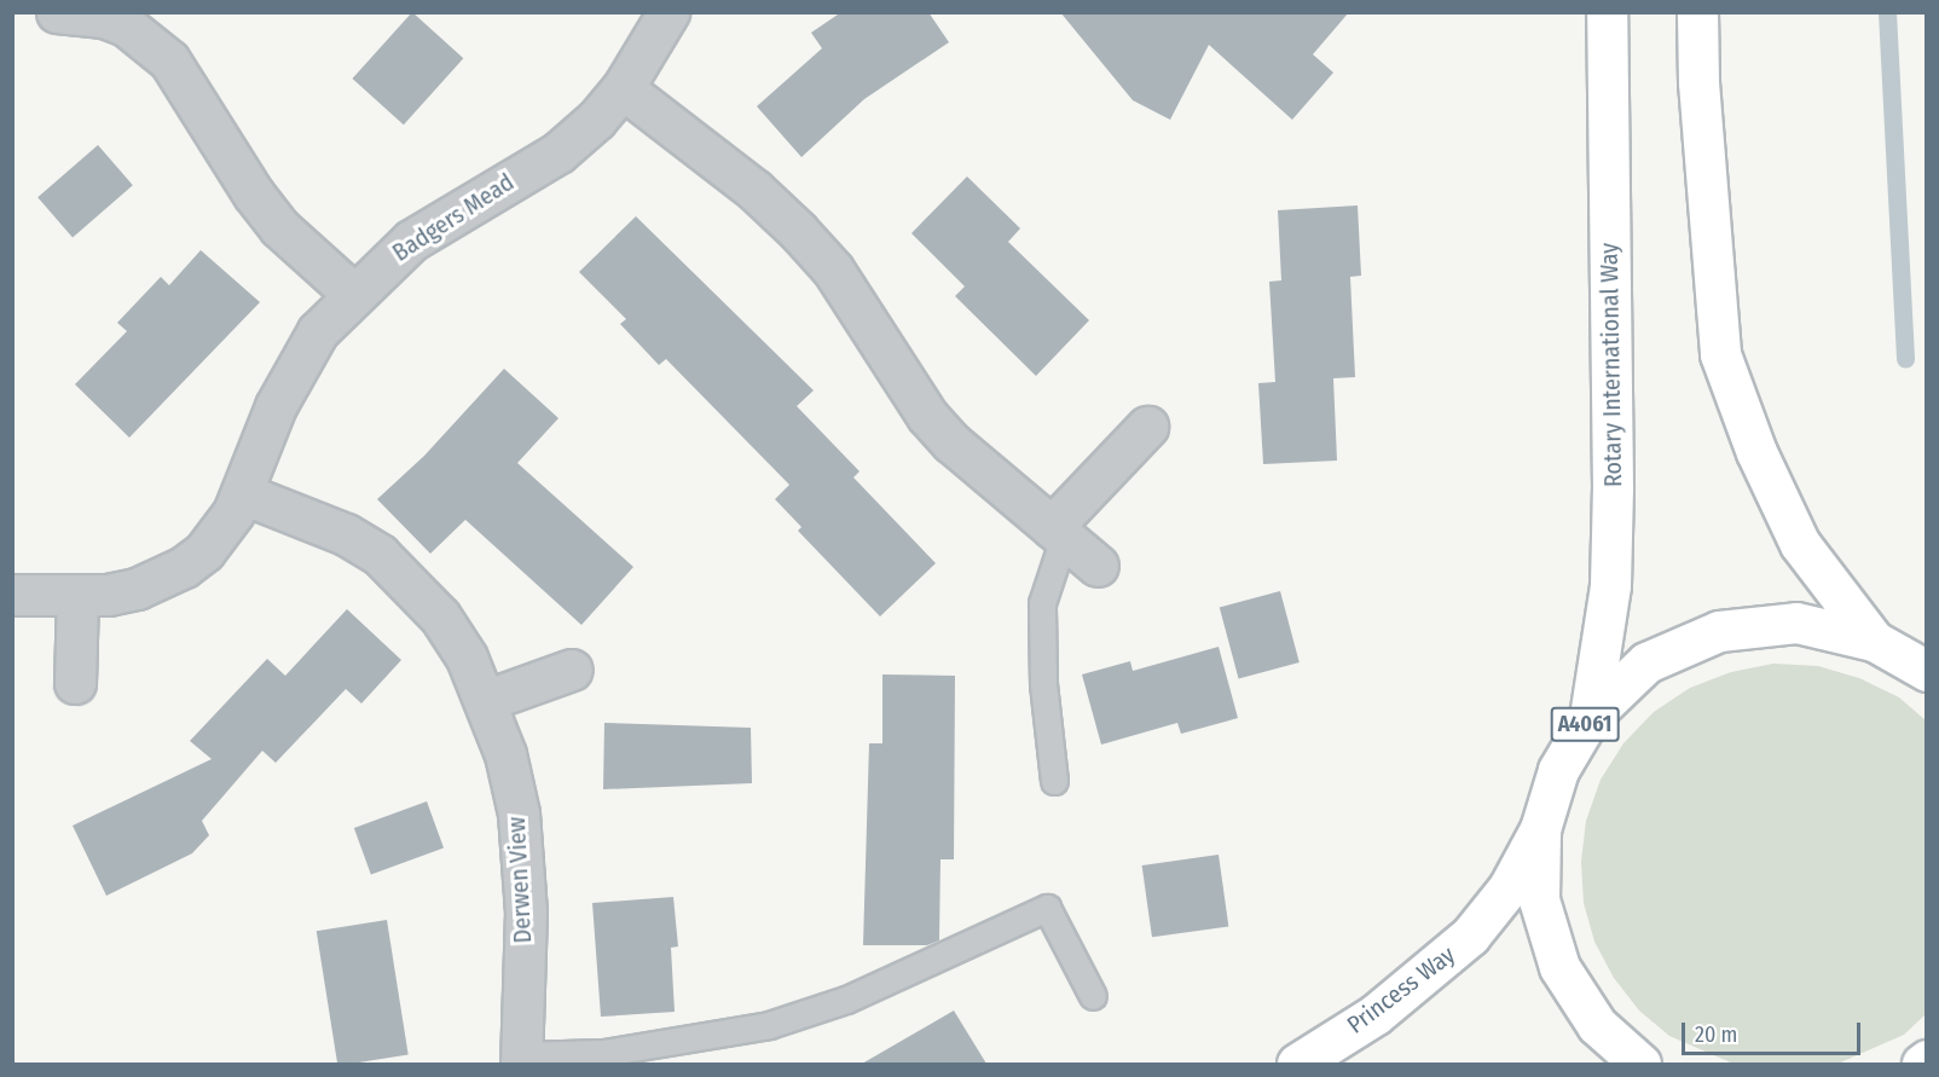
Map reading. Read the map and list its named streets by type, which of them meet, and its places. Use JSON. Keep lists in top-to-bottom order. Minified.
{"streets":{"main road":["Rotary International Way","A4061","Princess Way"],"street":["Badgers Mead","Derwen View"]},"crossings":[["Badgers Mead","Derwen View"],["Rotary International Way","A4061"],["A4061","Princess Way"]],"scale_bar":"20 m"}
